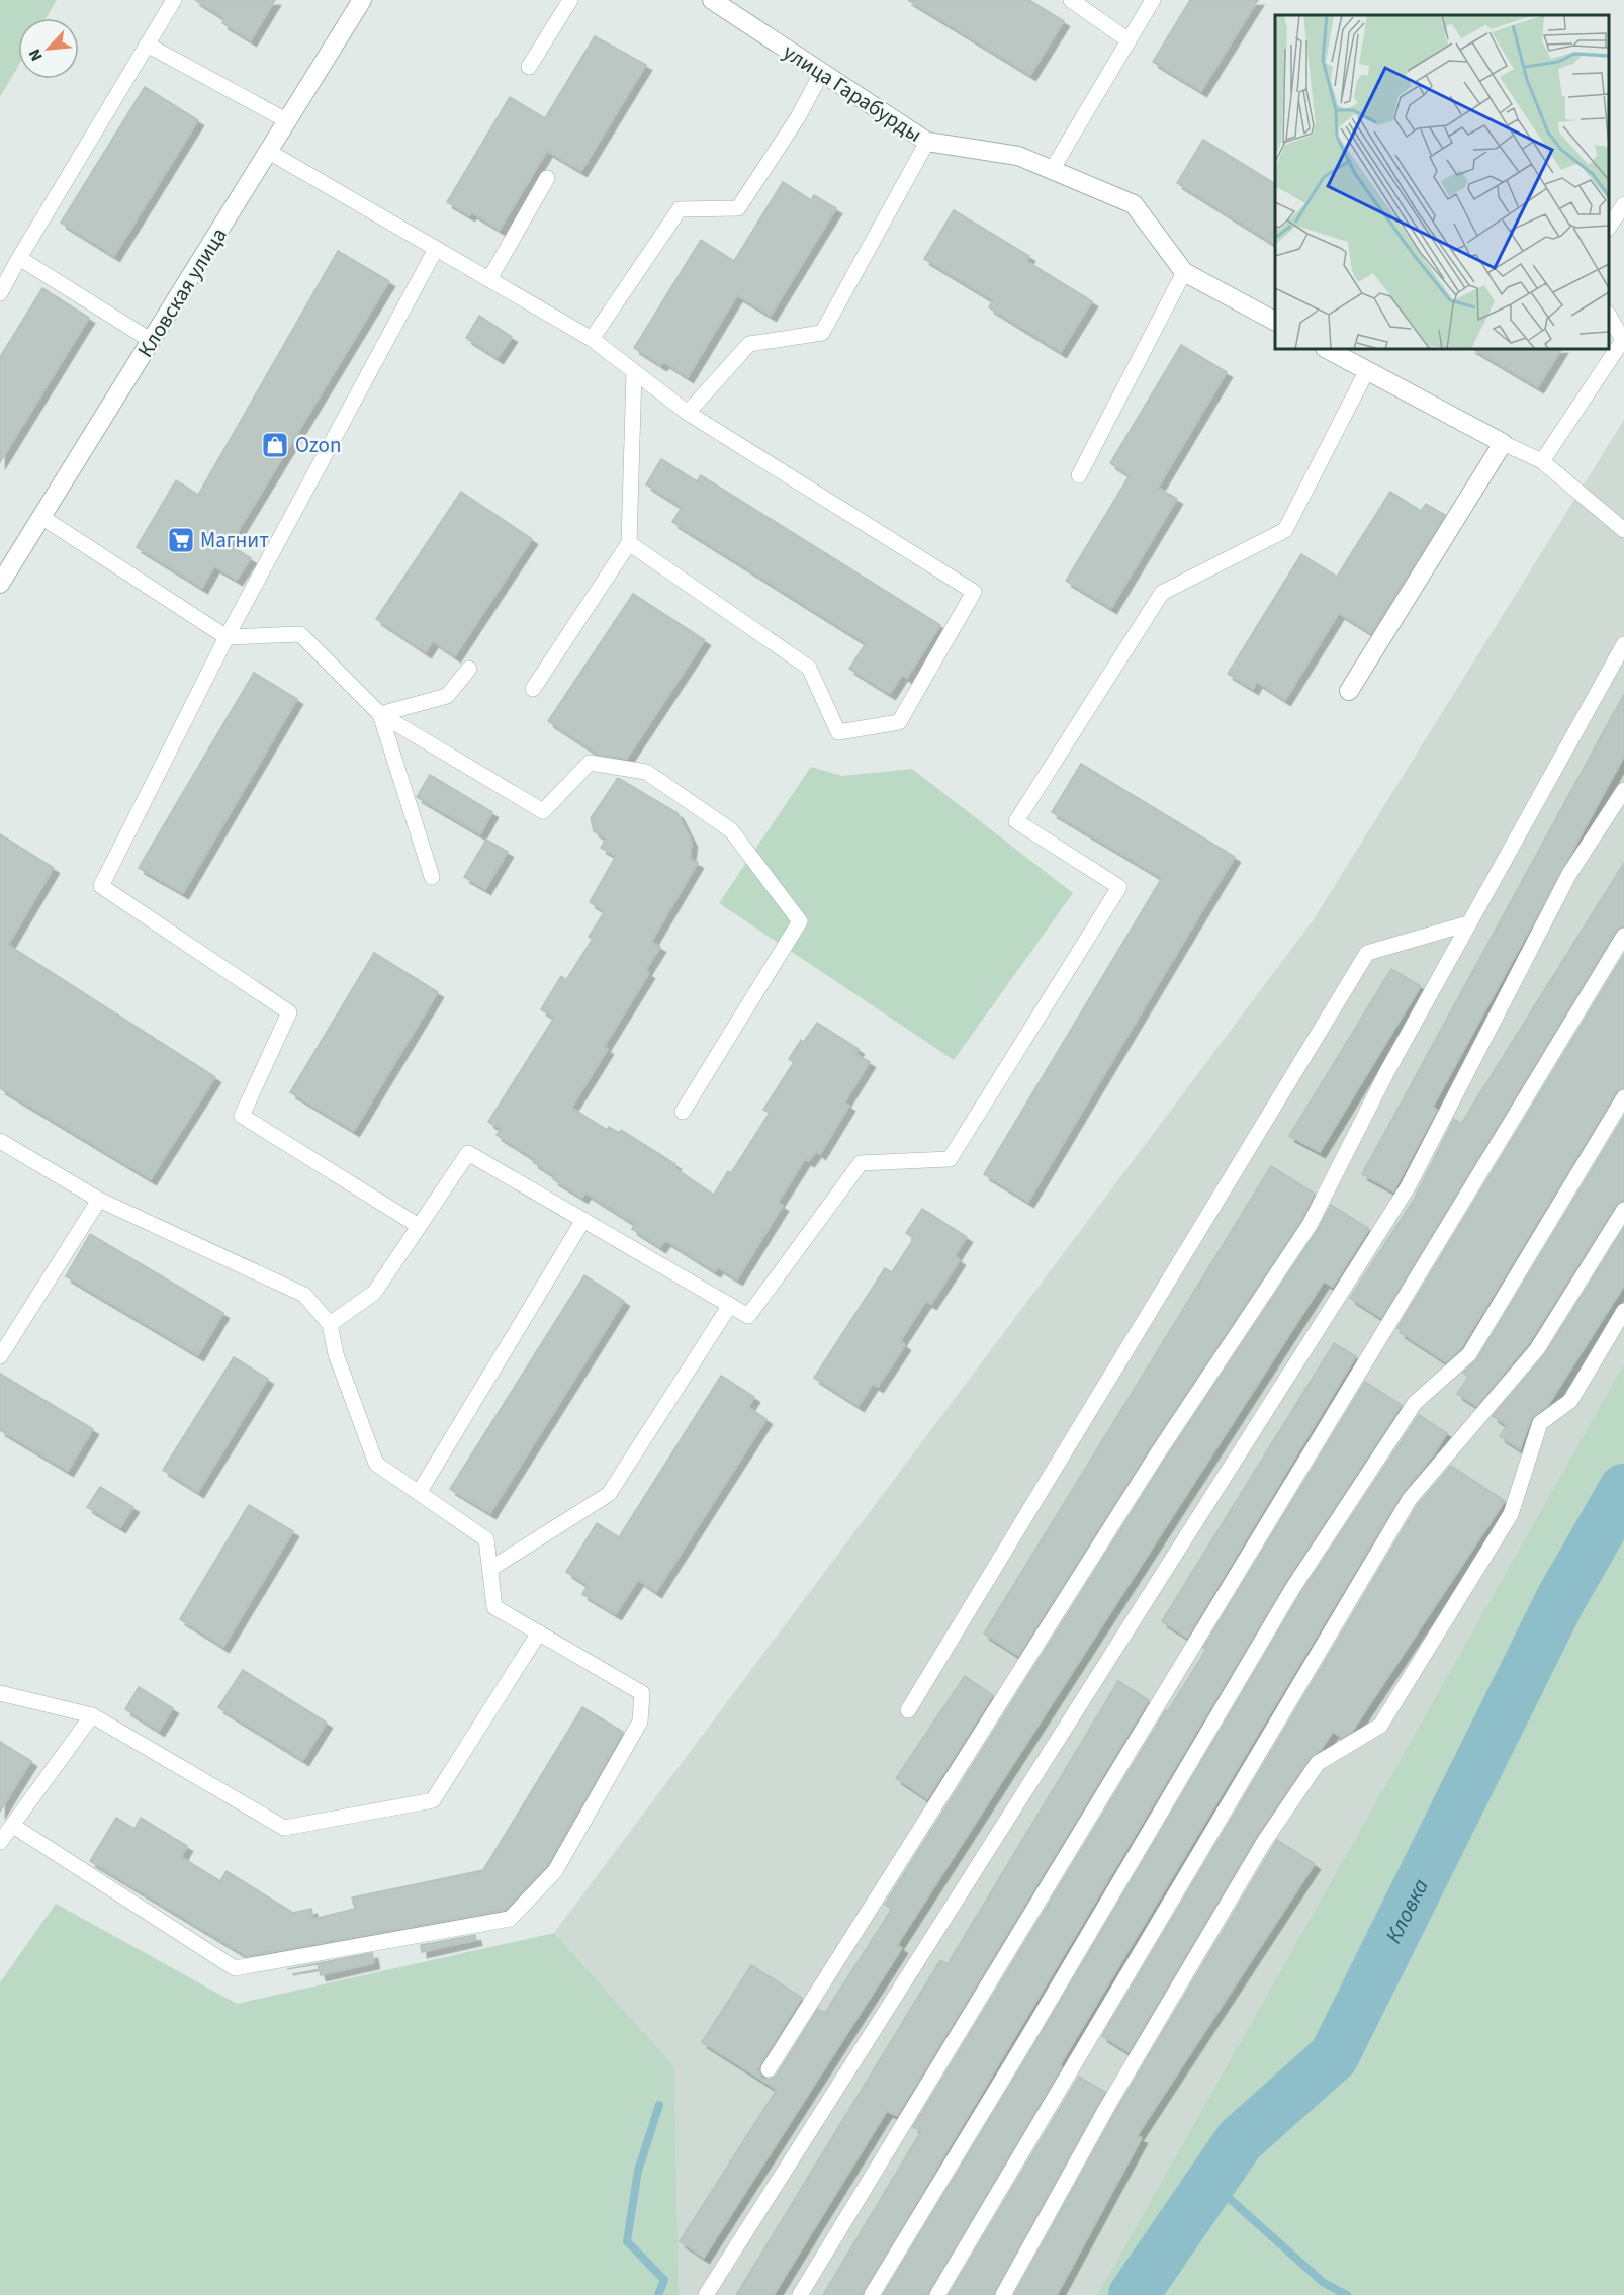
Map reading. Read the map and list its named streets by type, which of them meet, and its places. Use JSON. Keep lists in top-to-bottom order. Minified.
{"streets":{"street":["улица Гарабурды","Кловская улица"]},"water":["Кловка"],"places":{"shop":["Ozon"],"supermarket":["Магнит"]},"north":"bottom left"}
